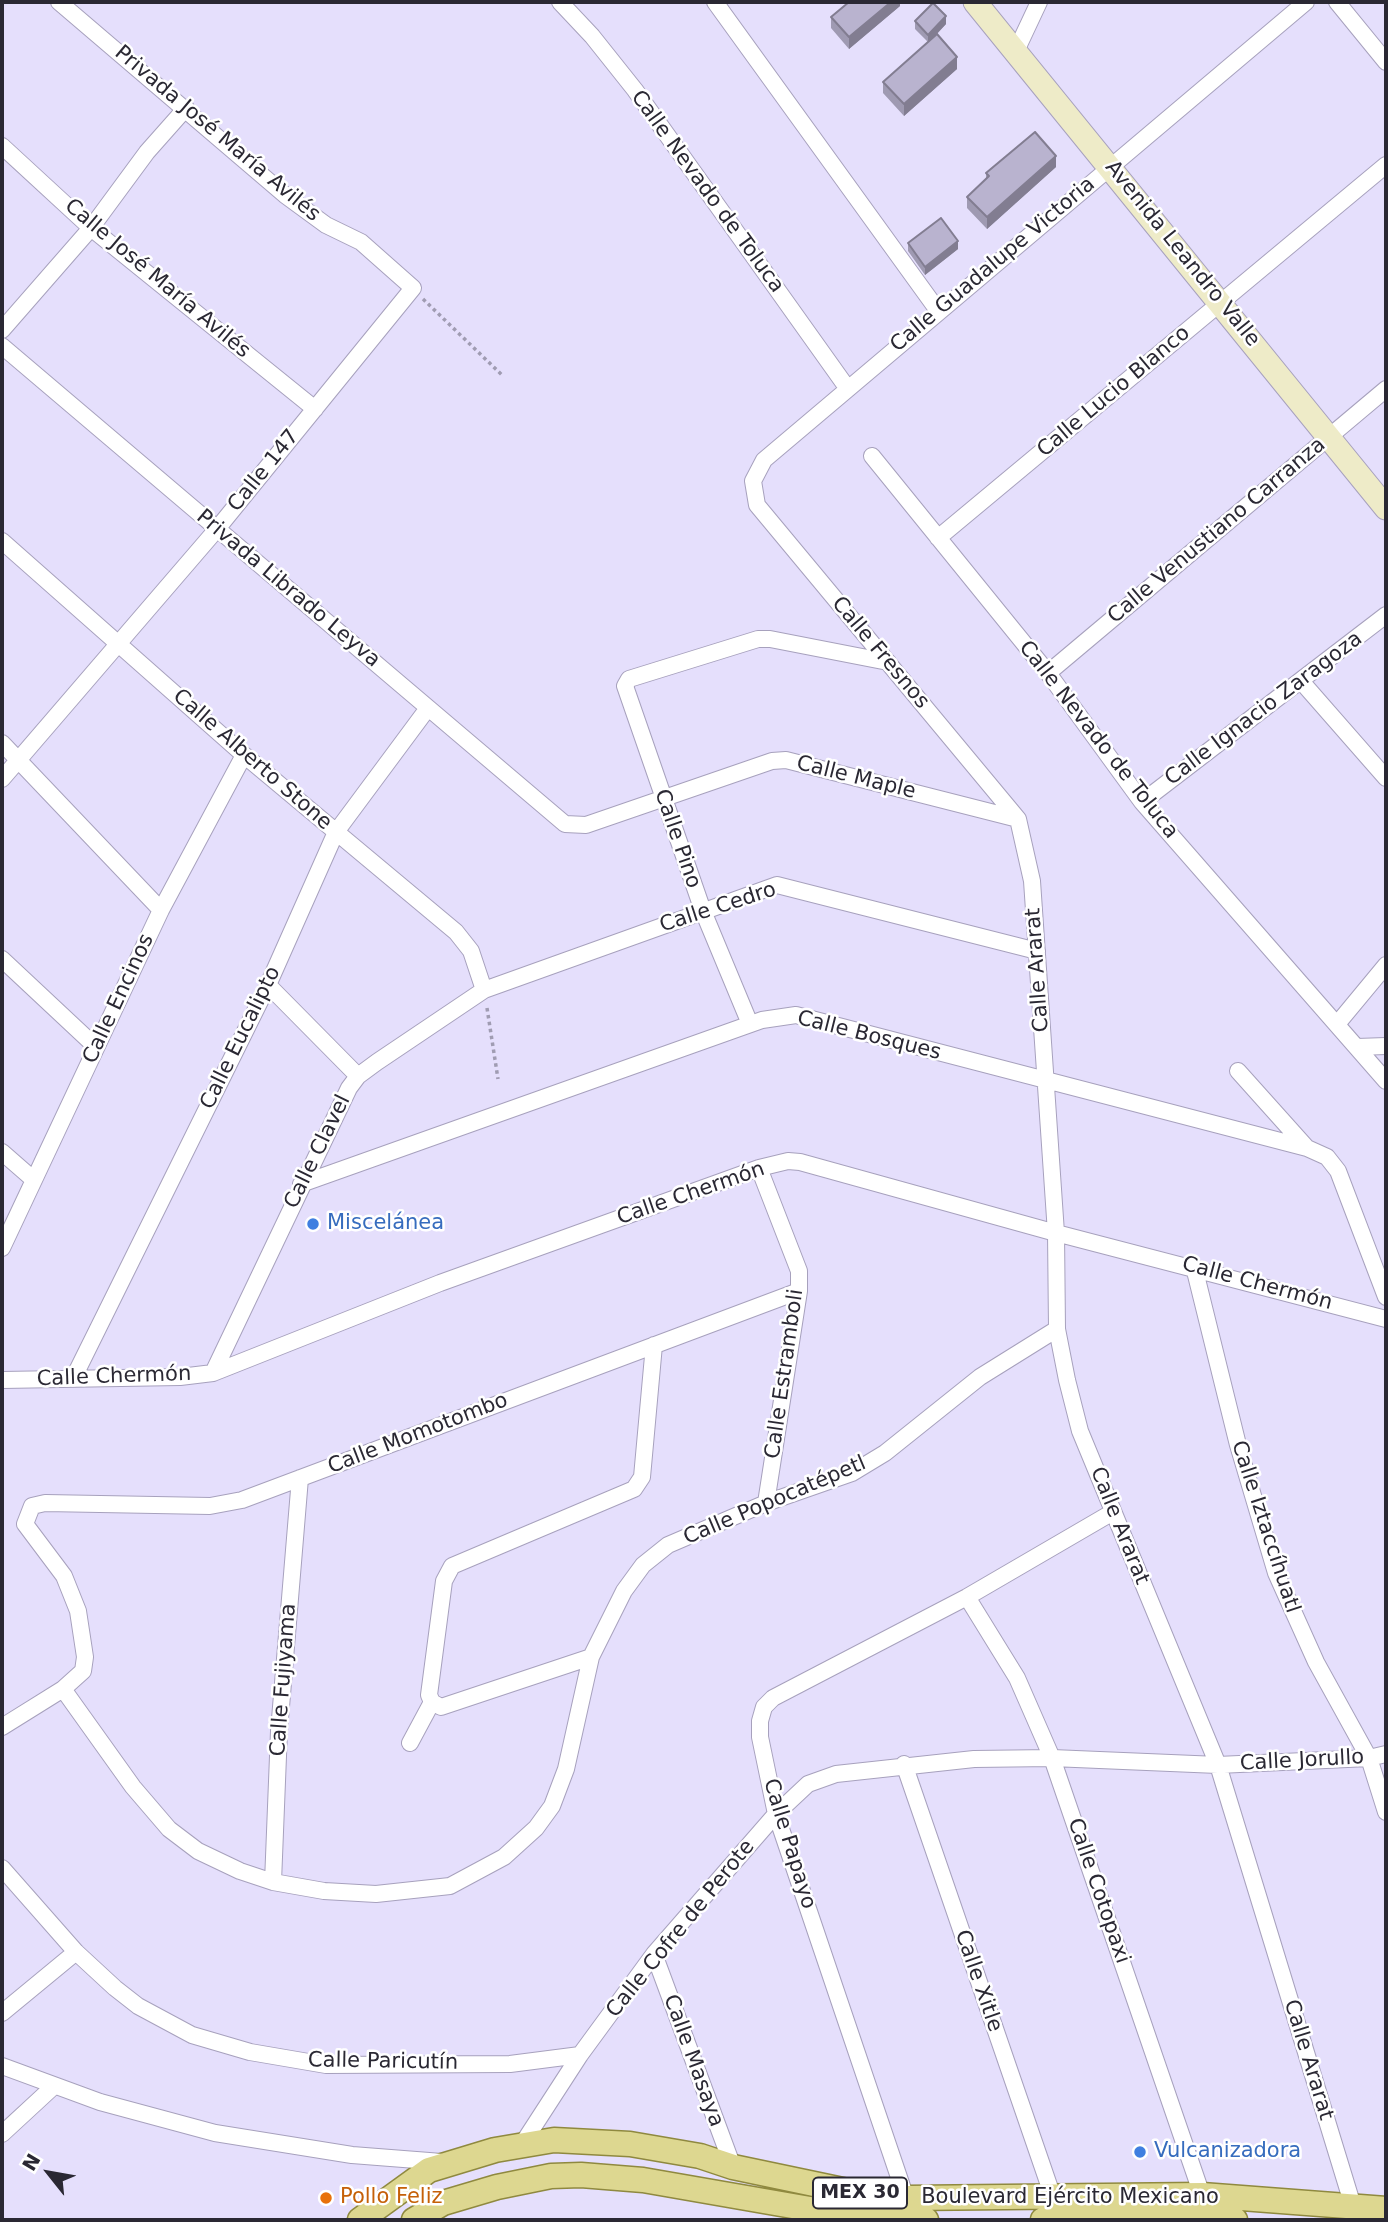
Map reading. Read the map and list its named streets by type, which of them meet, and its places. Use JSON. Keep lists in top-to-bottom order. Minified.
{"streets":{"main road":["MEX 30","Boulevard Ejército Mexicano"],"street":["Privada José María Avilés","Calle Nevado de Toluca","Avenida Leandro Valle","Calle Guadalupe Victoria","Calle José María Avilés","Calle Lucio Blanco","Calle 147","Calle Venustiano Carranza","Privada Librado Leyva","Calle Fresnos","Calle Ignacio Zaragoza","Calle Alberto Stone","Calle Maple","Calle Pino","Calle Cedro","Calle Ararat","Calle Encinos","Calle Bosques","Calle Eucalipto","Calle Clavel","Calle Chermón","Calle Estramboli","Calle Momotombo","Calle Popocatépetl","Calle Iztaccíhuatl","Calle Fujiyama","Calle Jorullo","Calle Papayo","Calle Cotopaxi","Calle Cofre de Perote","Calle Xitle","Calle Masaya","Calle Paricutín"]},"crossings":[["Privada José María Avilés","Calle 147"],["Calle Nevado de Toluca","Calle Guadalupe Victoria"],["Calle Nevado de Toluca","Calle Lucio Blanco"],["Calle Nevado de Toluca","Calle Venustiano Carranza"],["Calle Nevado de Toluca","Calle Ignacio Zaragoza"],["Avenida Leandro Valle","Calle Guadalupe Victoria"],["Avenida Leandro Valle","Calle Lucio Blanco"],["Avenida Leandro Valle","Calle Venustiano Carranza"],["Calle Guadalupe Victoria","Calle Fresnos"],["Calle José María Avilés","Calle 147"],["Calle 147","Privada Librado Leyva"],["Calle 147","Calle Alberto Stone"],["Privada Librado Leyva","Calle Maple"],["Privada Librado Leyva","Calle Eucalipto"],["Calle Fresnos","Calle Maple"],["Calle Fresnos","Calle Pino"],["Calle Fresnos","Calle Ararat"],["Calle Alberto Stone","Calle Cedro"],["Calle Alberto Stone","Calle Encinos"],["Calle Alberto Stone","Calle Eucalipto"],["Calle Alberto Stone","Calle Clavel"],["Calle Maple","Calle Pino"],["Calle Maple","Calle Ararat"],["Calle Pino","Calle Cedro"],["Calle Pino","Calle Bosques"],["Calle Cedro","Calle Ararat"],["Calle Cedro","Calle Clavel"],["Calle Ararat","Calle Bosques"],["Calle Ararat","Calle Chermón"],["Calle Ararat","Calle Popocatépetl"],["Calle Ararat","Calle Jorullo"],["Calle Ararat","Calle Papayo"],["Calle Ararat","Calle Cofre de Perote"],["Calle Ararat","Boulevard Ejército Mexicano"],["Calle Bosques","Calle Clavel"],["Calle Eucalipto","Calle Chermón"],["Calle Clavel","Calle Chermón"],["Calle Chermón","Calle Estramboli"],["Calle Chermón","Calle Iztaccíhuatl"],["Calle Estramboli","Calle Momotombo"],["Calle Estramboli","Calle Popocatépetl"],["Calle Momotombo","Calle Popocatépetl"],["Calle Momotombo","Calle Fujiyama"],["Calle Popocatépetl","Calle Fujiyama"],["Calle Iztaccíhuatl","Calle Jorullo"],["Calle Jorullo","Calle Cofre de Perote"],["Calle Papayo","Calle Cotopaxi"],["Calle Papayo","Calle Cofre de Perote"],["Calle Papayo","Boulevard Ejército Mexicano"],["Calle Cotopaxi","Calle Cofre de Perote"],["Calle Cotopaxi","Boulevard Ejército Mexicano"],["Calle Cofre de Perote","Calle Xitle"],["Calle Cofre de Perote","Calle Masaya"],["Calle Cofre de Perote","Calle Paricutín"],["Calle Cofre de Perote","Boulevard Ejército Mexicano"],["Calle Xitle","Boulevard Ejército Mexicano"],["Calle Masaya","Boulevard Ejército Mexicano"]],"places":["Miscelánea","Vulcanizadora","Pollo Feliz"],"north":"top left"}
